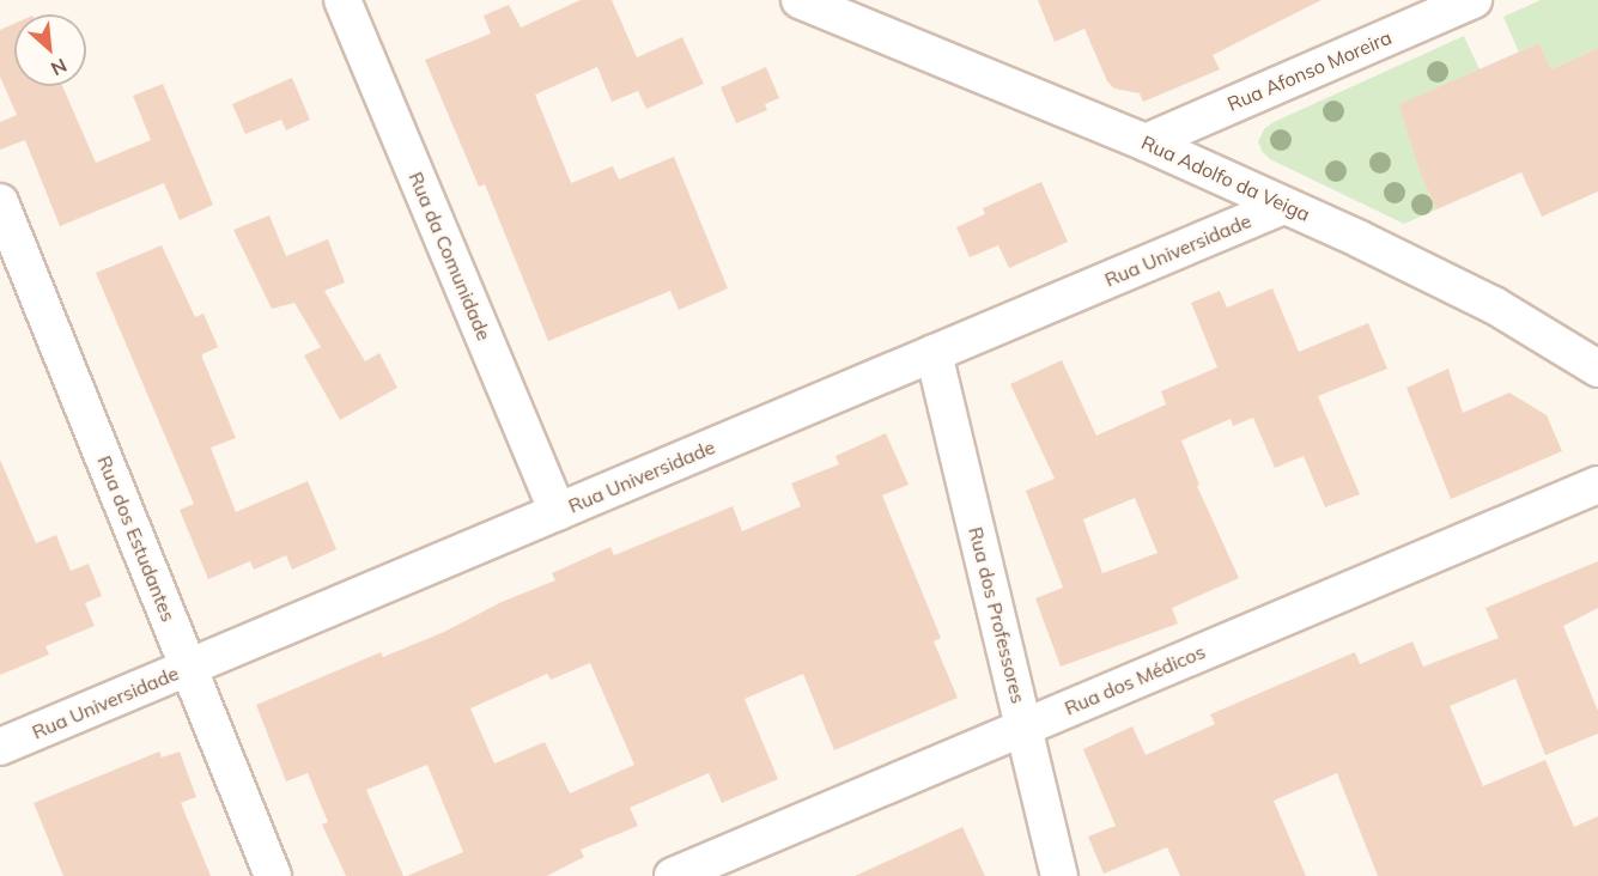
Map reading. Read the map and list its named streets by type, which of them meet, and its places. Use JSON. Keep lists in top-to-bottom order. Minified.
{"streets":{"street":["Rua Afonso Moreira","Rua Adolfo da Veiga","Rua Universidade","Rua da Comunidade","Rua dos Estudantes","Rua dos Professores","Rua dos Médicos"]},"crossings":[["Rua Afonso Moreira","Rua Adolfo da Veiga"],["Rua Adolfo da Veiga","Rua Universidade"],["Rua Universidade","Rua da Comunidade"],["Rua Universidade","Rua dos Estudantes"],["Rua Universidade","Rua dos Professores"],["Rua dos Professores","Rua dos Médicos"]],"north":"bottom right"}
